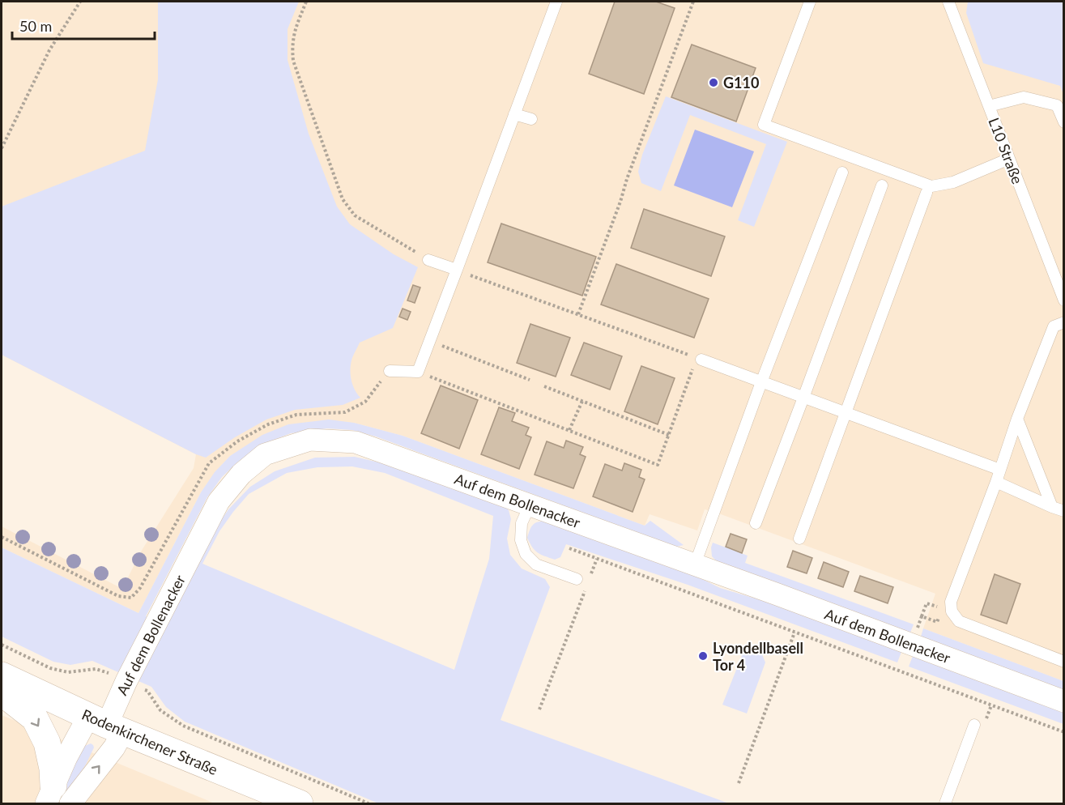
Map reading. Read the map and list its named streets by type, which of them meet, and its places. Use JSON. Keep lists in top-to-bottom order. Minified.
{"streets":{"main road":["Rodenkirchener Straße"],"street":["Auf dem Bollenacker"],"lane":["L10 Straße"]},"crossings":[["Auf dem Bollenacker","Rodenkirchener Straße"]],"places":["G110","Lyondellbasell Tor 4"],"scale_bar":"50 m"}
